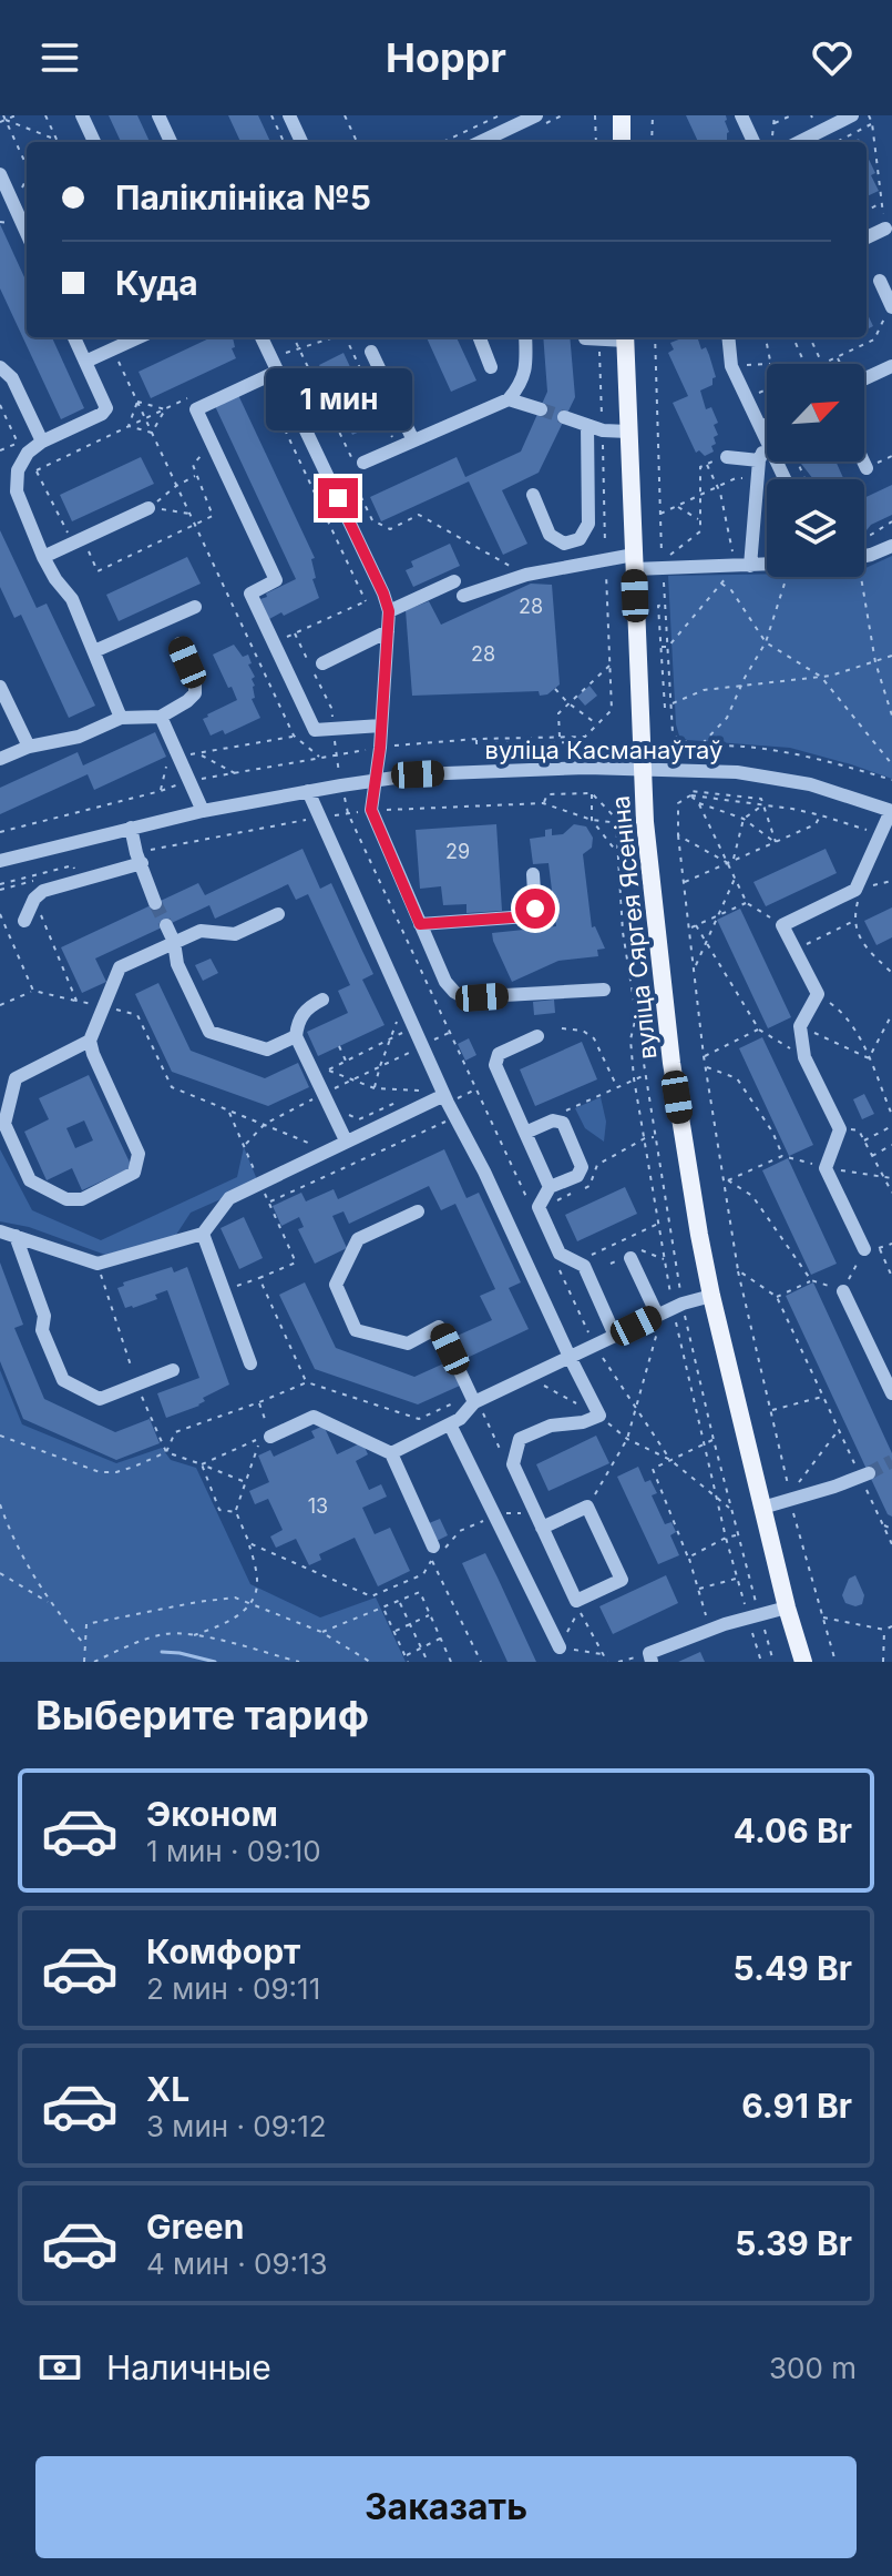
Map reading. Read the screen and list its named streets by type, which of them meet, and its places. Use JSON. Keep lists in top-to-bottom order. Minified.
{"streets":{"main road":["вуліца Сяргея Ясеніна"],"street":["вуліца Касманаўтаў"]},"crossings":[["вуліца Касманаўтаў","вуліца Сяргея Ясеніна"]],"house_numbers":["28","28","29","13"],"north":"top right","page":{"header":"Hoppr","banner":["Паліклініка №5","Куда"],"bubble":"1 мин","heading":"Выберите тариф","list":[{"name":"Эконом","note":"1 мин · 09:10","value":"4.06 Br"},{"name":"Комфорт","note":"2 мин · 09:11","value":"5.49 Br"},{"name":"XL","note":"3 мин · 09:12","value":"6.91 Br"},{"name":"Green","note":"4 мин · 09:13","value":"5.39 Br"}],"pay":["Наличные","300 m"],"buttons":"Заказать"}}
